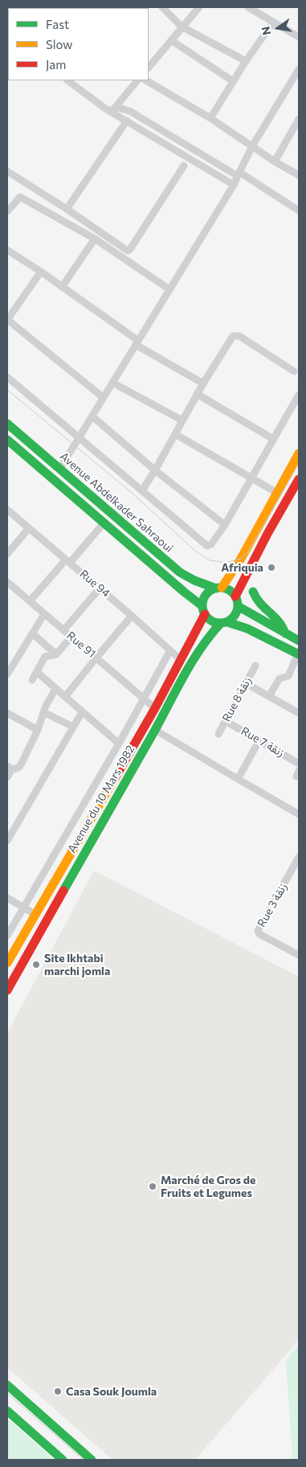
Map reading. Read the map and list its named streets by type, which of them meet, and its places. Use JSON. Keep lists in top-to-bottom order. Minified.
{"streets":{"main road":["Avenue Abdelkader Sahraoui","Avenue du 10 Mars 1982"],"street":["Rue 94","Rue 91","Rue 8 زنقة","Rue 7 زنقة","Rue 3 زنقة"]},"crossings":[["Avenue Abdelkader Sahraoui","Avenue du 10 Mars 1982"],["Rue 94","Avenue du 10 Mars 1982"],["Rue 91","Avenue du 10 Mars 1982"],["Rue 8 زنقة","Rue 7 زنقة"]],"places":["Afriquia","Site lkhtabi marchi jomla","Marché de Gros de Fruits et Legumes","Casa Souk Joumla"],"legend":["Fast","Slow","Jam"],"north":"left"}
